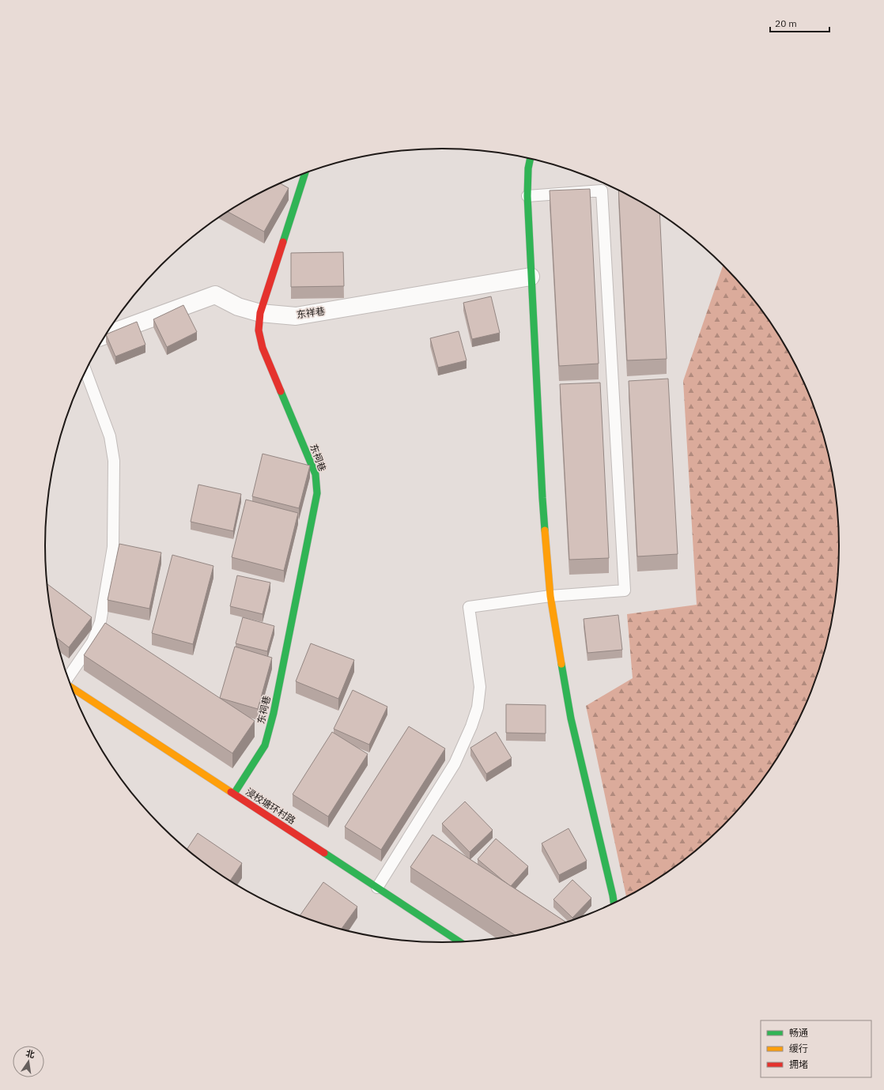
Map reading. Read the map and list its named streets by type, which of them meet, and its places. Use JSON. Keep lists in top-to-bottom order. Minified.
{"streets":{"street":["东祥巷","东祠巷","浸校塘环村路"]},"crossings":[["东祥巷","东祠巷"],["东祠巷","浸校塘环村路"]],"legend":["畅通","缓行","拥堵"],"scale_bar":"20 m","north":"top"}
